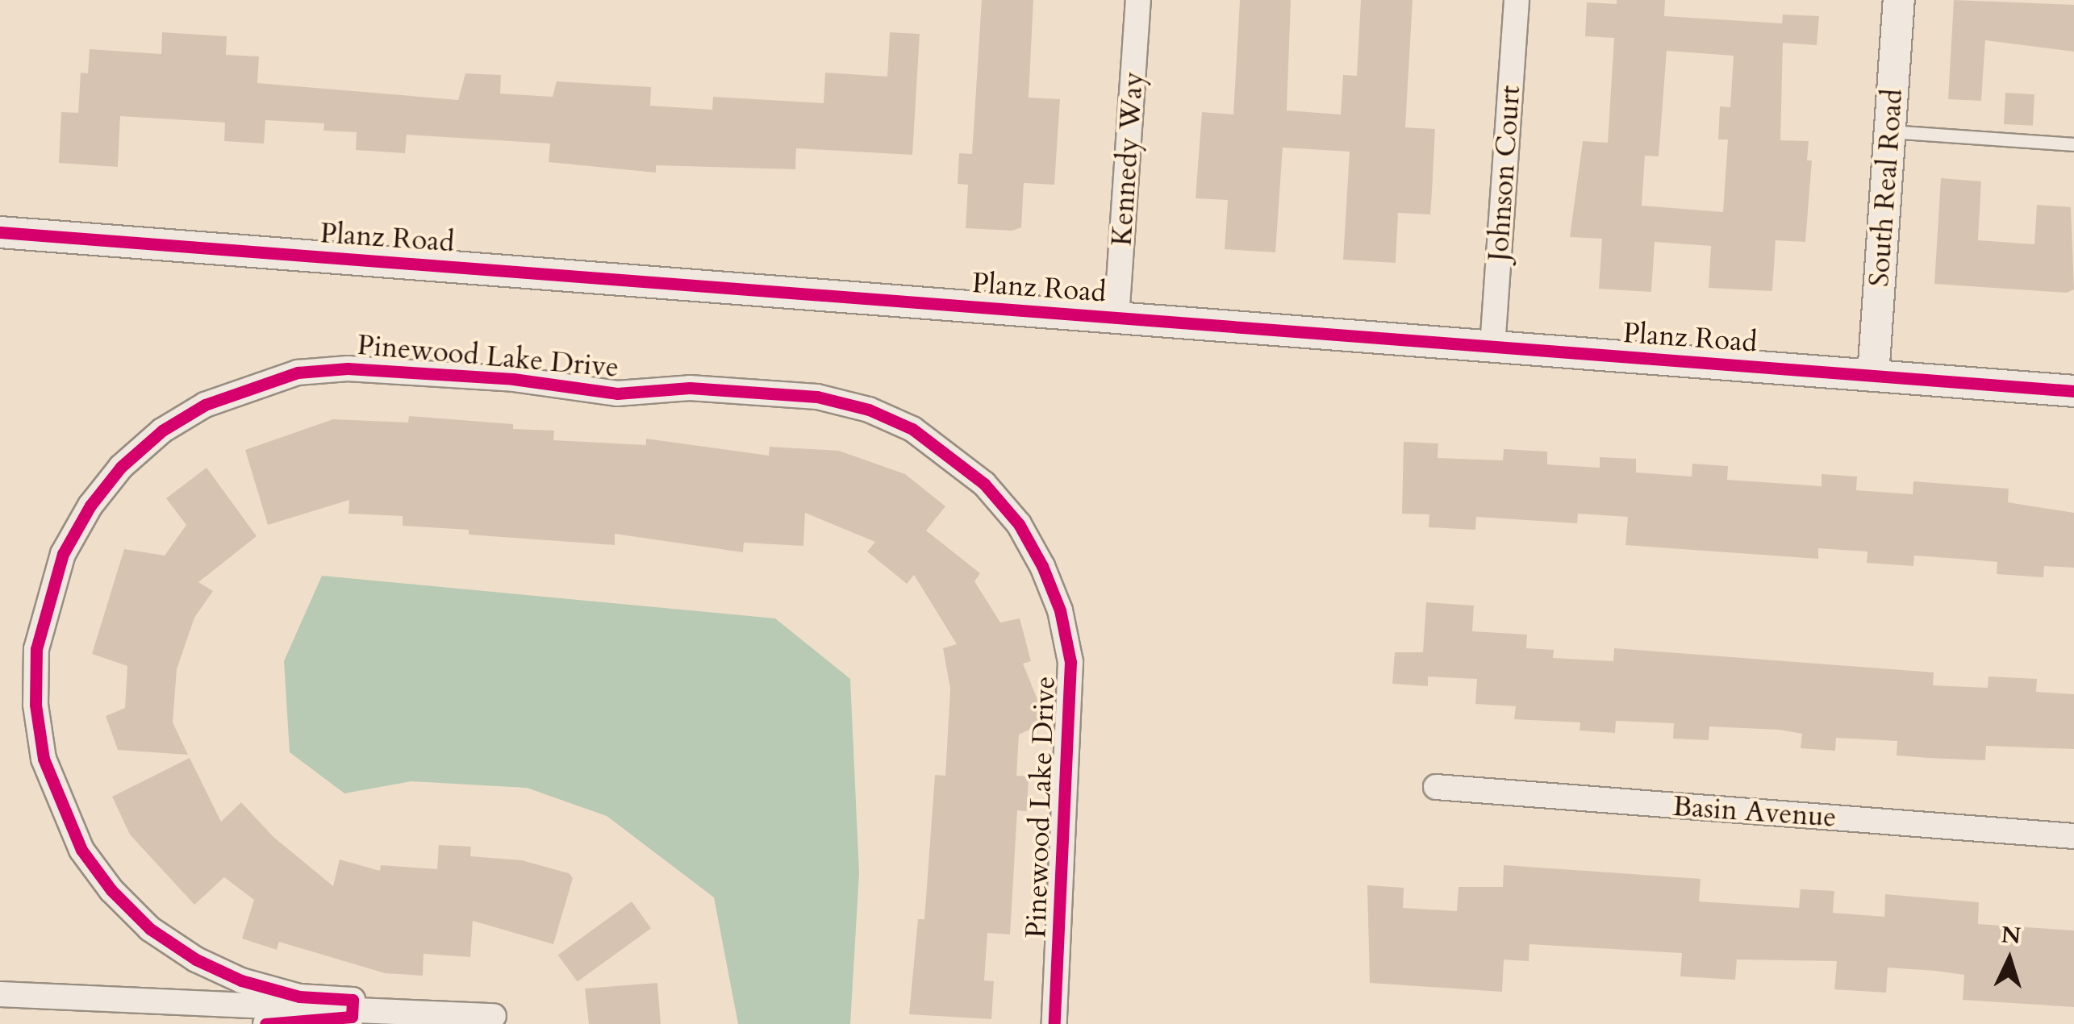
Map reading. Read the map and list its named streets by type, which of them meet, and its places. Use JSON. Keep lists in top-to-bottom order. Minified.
{"streets":{"street":["Kennedy Way","Johnson Court","South Real Road","Planz Road","Pinewood Lake Drive","Basin Avenue"]},"crossings":[["Kennedy Way","Planz Road"],["Johnson Court","Planz Road"],["South Real Road","Planz Road"]],"north":"top"}
